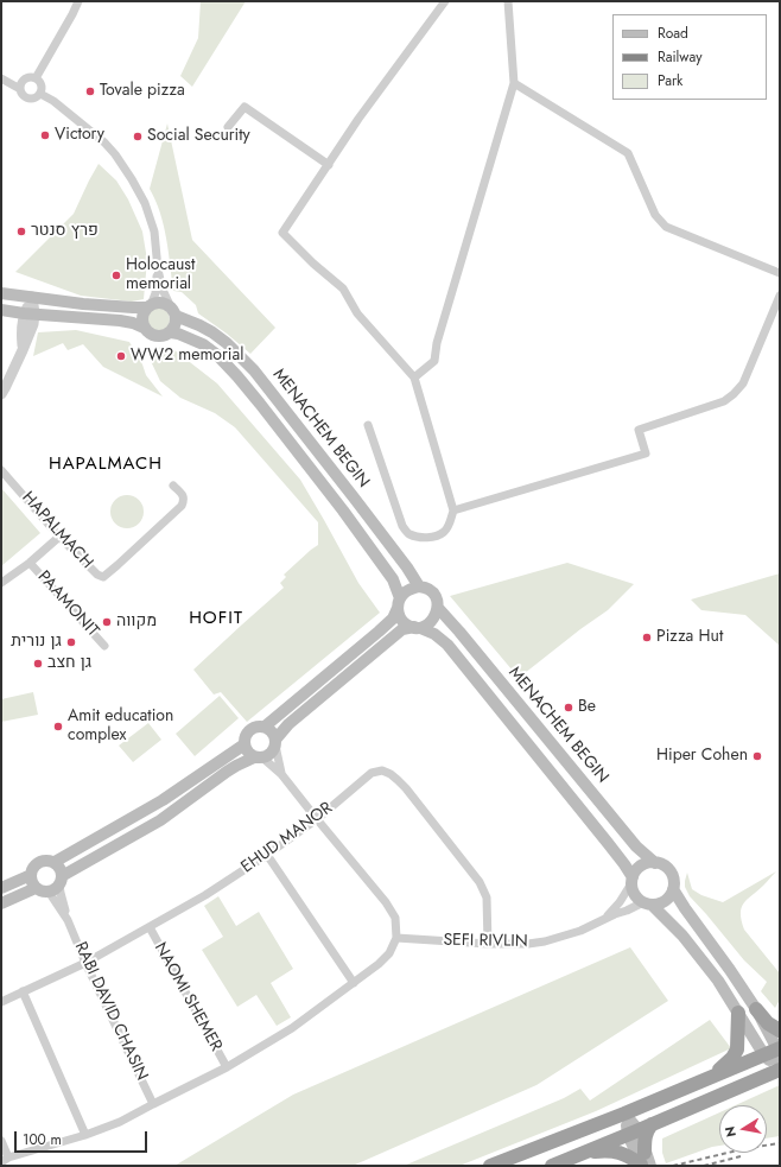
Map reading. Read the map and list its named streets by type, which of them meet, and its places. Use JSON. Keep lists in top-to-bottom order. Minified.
{"streets":{"main road":["MENACHEM BEGIN"],"street":["HAPALMACH","PAAMONIT","EHUD MANOR","SEFI RIVLIN","NAOMI SHEMER","RABI DAVID CHASIN"]},"crossings":[["MENACHEM BEGIN","SEFI RIVLIN"],["EHUD MANOR","SEFI RIVLIN"],["EHUD MANOR","NAOMI SHEMER"],["EHUD MANOR","RABI DAVID CHASIN"]],"districts":["HAPALMACH","HOFIT"],"places":["Tovale pizza","Victory","Social Security","פרץ סנטר","Holocaust memorial","WW2 memorial","מקווה","Pizza Hut","גן נורית","גן חצב","Be","Amit education complex","Hiper Cohen"],"legend":["Road","Railway","Park"],"scale_bar":"100 m","north":"left"}
